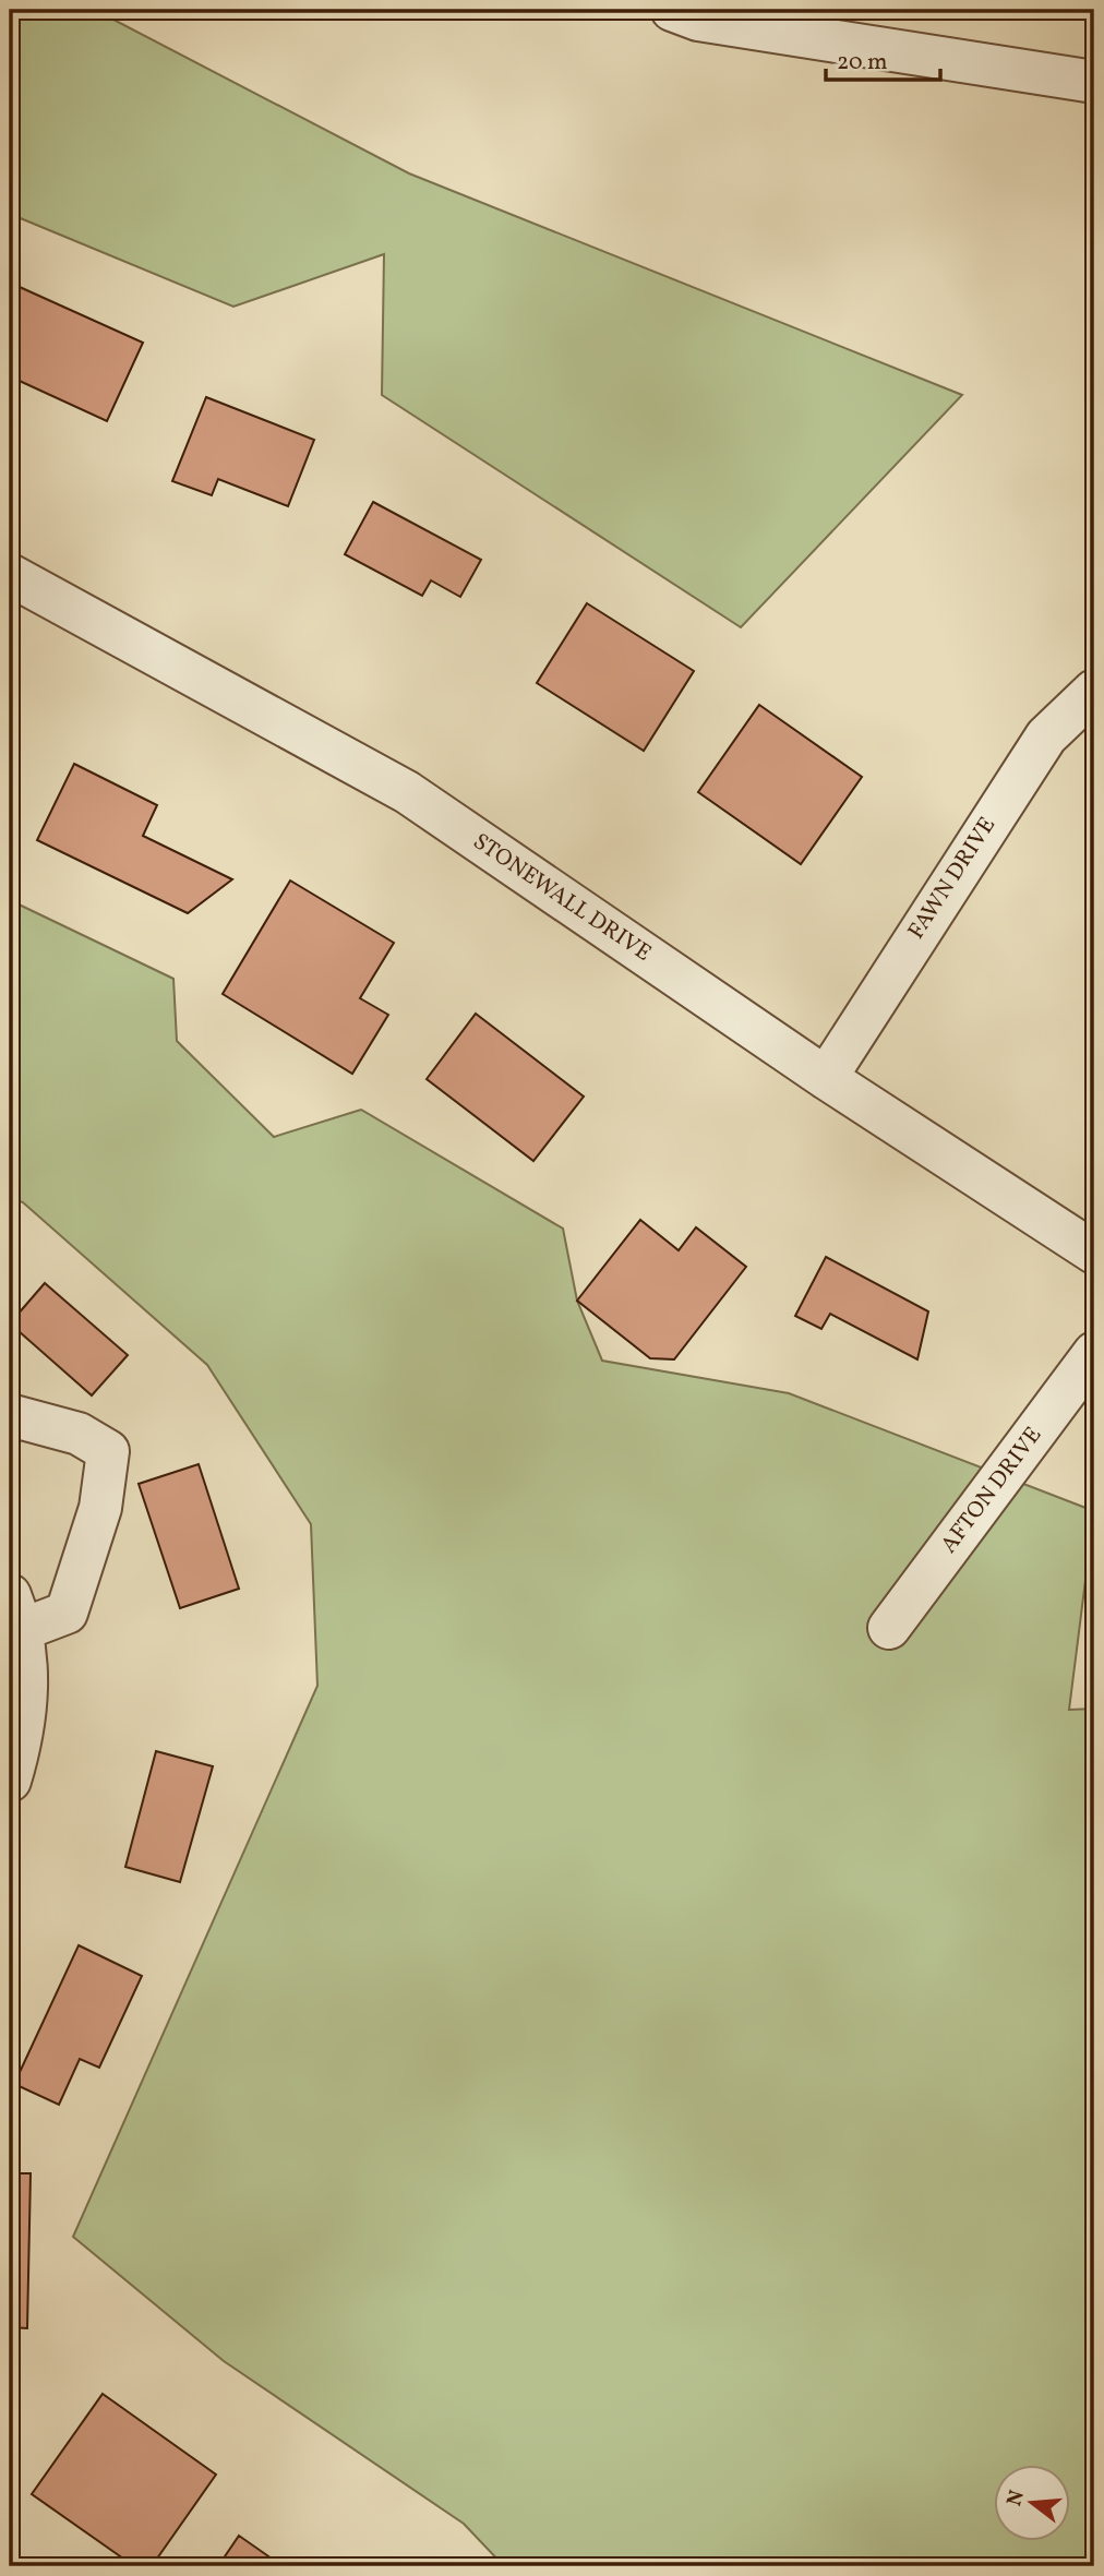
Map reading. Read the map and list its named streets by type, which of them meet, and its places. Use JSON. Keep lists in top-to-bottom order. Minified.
{"streets":{"street":["FAWN DRIVE","STONEWALL DRIVE","AFTON DRIVE"]},"crossings":[["FAWN DRIVE","STONEWALL DRIVE"]],"scale_bar":"20 m","north":"left"}
